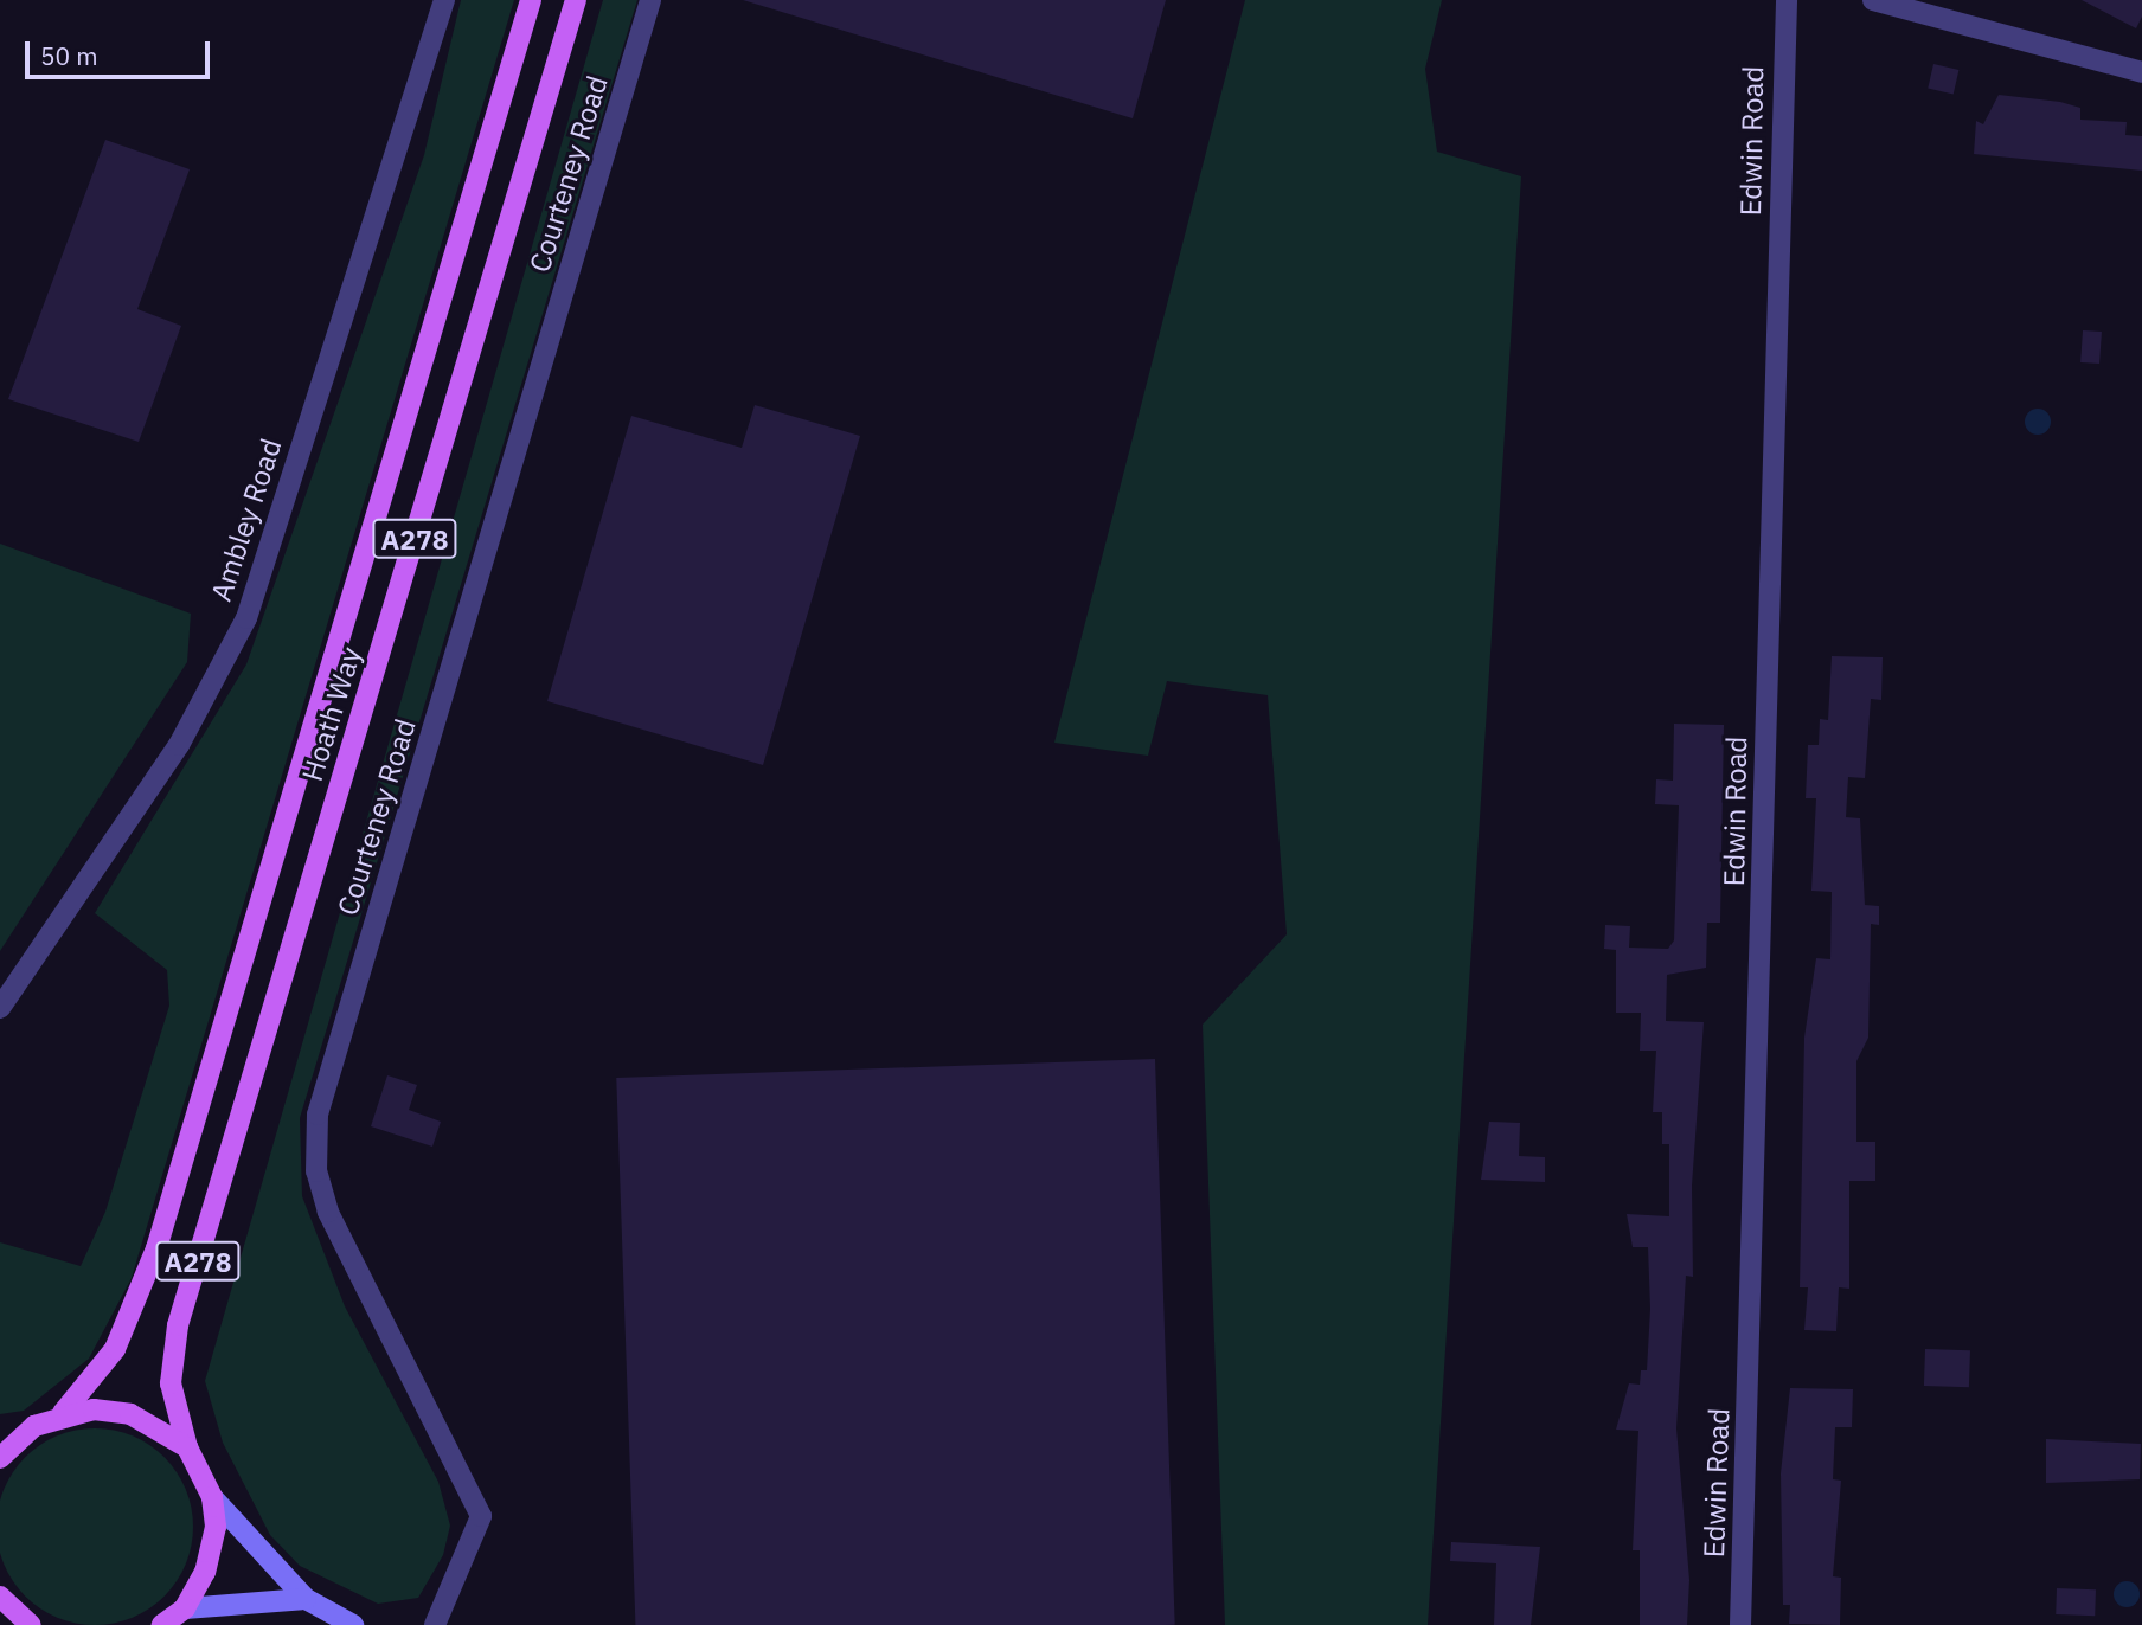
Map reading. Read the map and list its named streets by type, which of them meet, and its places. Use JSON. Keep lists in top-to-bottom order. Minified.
{"streets":{"main road":["A278","Hoath Way"],"street":["Edwin Road","Courteney Road","Ambley Road"]},"scale_bar":"50 m"}
